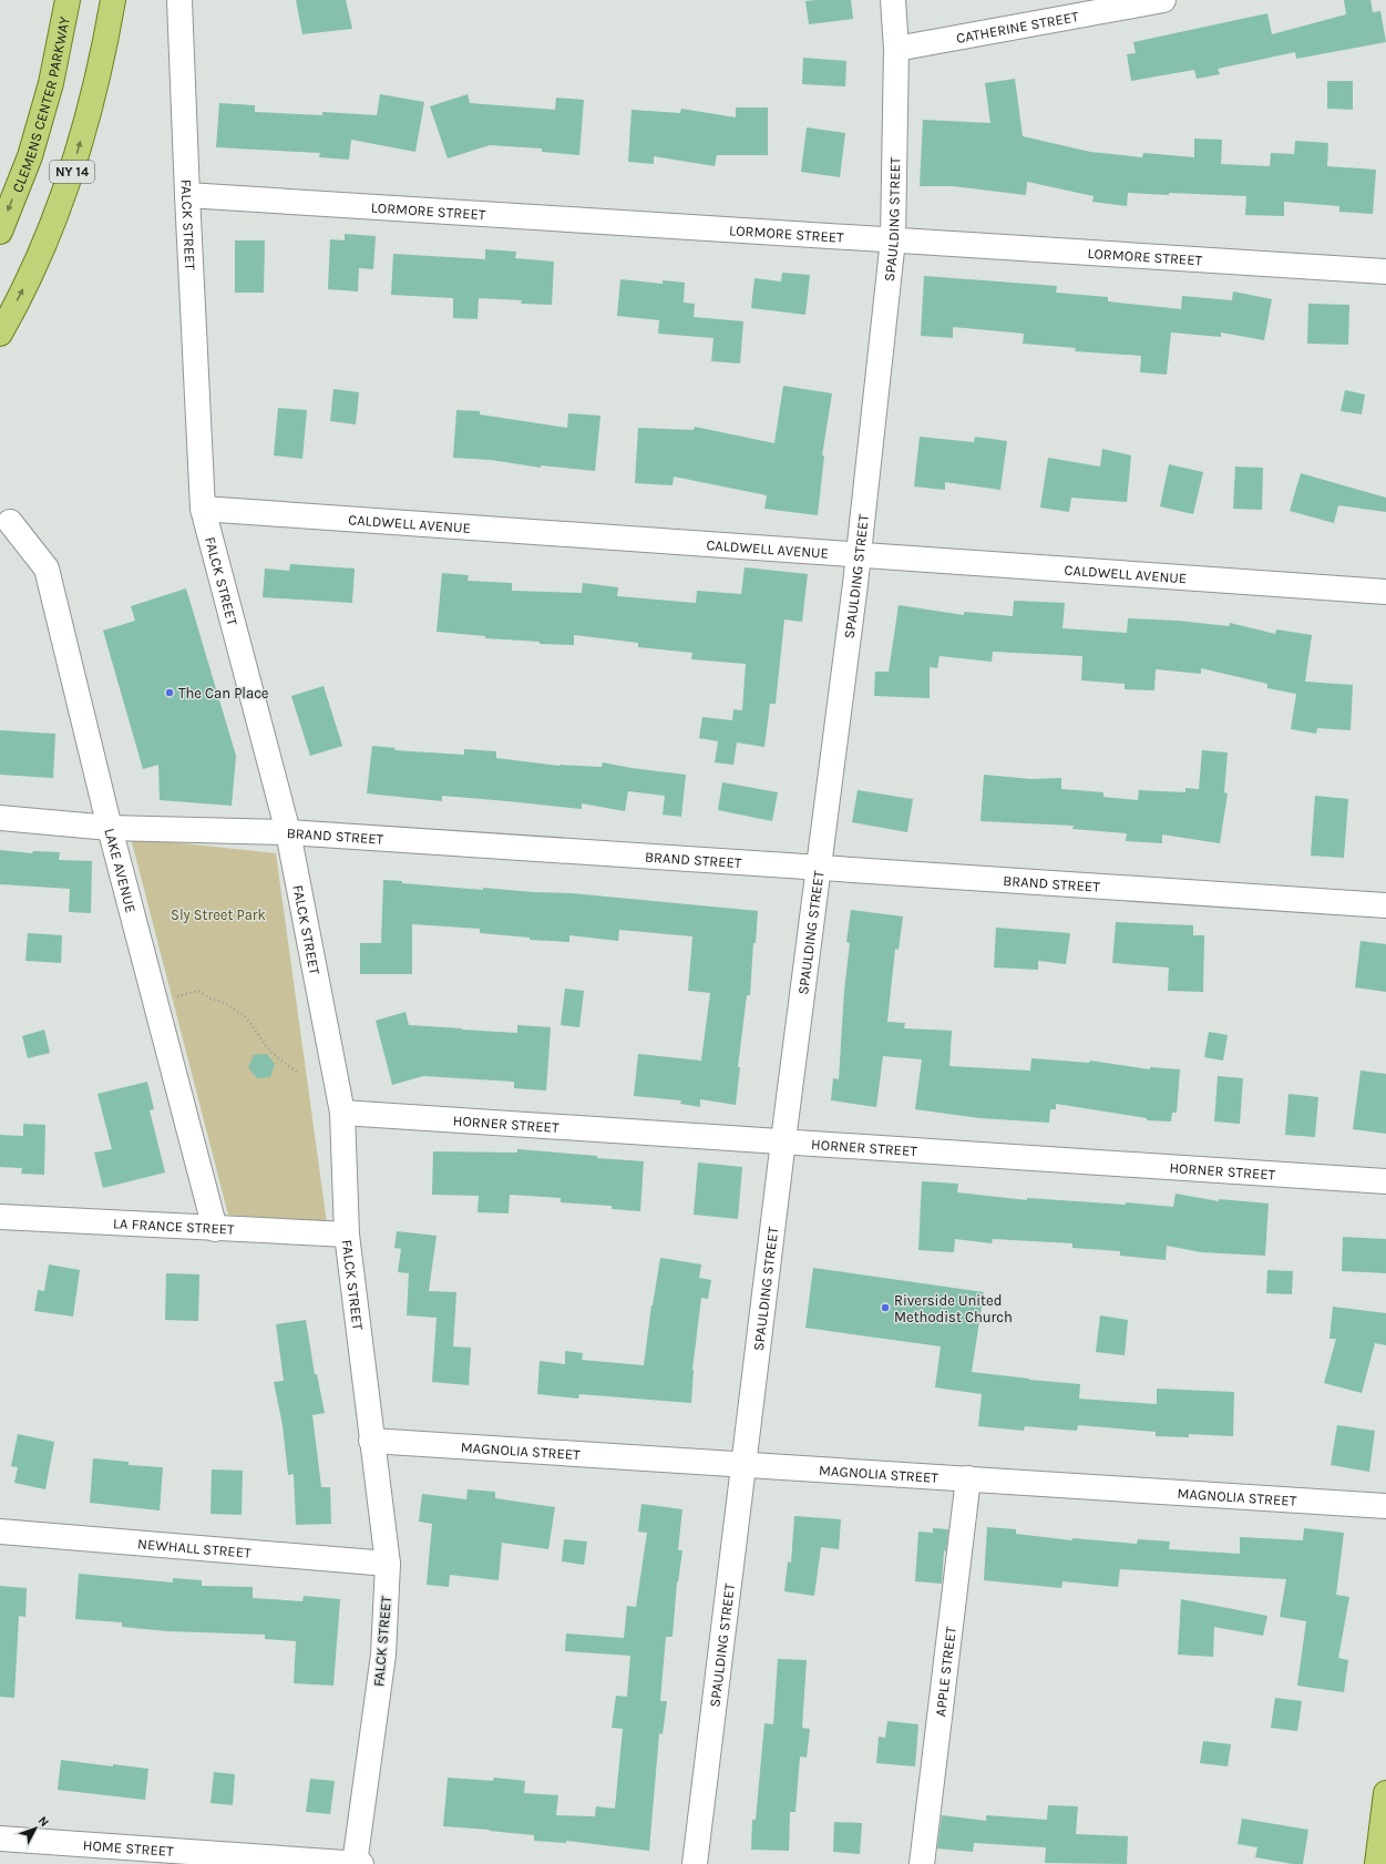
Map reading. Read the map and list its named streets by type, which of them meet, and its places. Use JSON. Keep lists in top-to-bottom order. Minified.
{"streets":{"main road":["CLEMENS CENTER PARKWAY","NY 14"],"street":["CATHERINE STREET","LORMORE STREET","SPAULDING STREET","FALCK STREET","CALDWELL AVENUE","BRAND STREET","LAKE AVENUE","HORNER STREET","LA FRANCE STREET","MAGNOLIA STREET","NEWHALL STREET","APPLE STREET","HOME STREET"]},"crossings":[["CATHERINE STREET","SPAULDING STREET"],["LORMORE STREET","SPAULDING STREET"],["LORMORE STREET","FALCK STREET"],["SPAULDING STREET","CALDWELL AVENUE"],["SPAULDING STREET","BRAND STREET"],["SPAULDING STREET","HORNER STREET"],["SPAULDING STREET","MAGNOLIA STREET"],["FALCK STREET","CALDWELL AVENUE"],["FALCK STREET","BRAND STREET"],["FALCK STREET","HORNER STREET"],["FALCK STREET","LA FRANCE STREET"],["FALCK STREET","MAGNOLIA STREET"],["FALCK STREET","NEWHALL STREET"],["FALCK STREET","HOME STREET"],["BRAND STREET","LAKE AVENUE"],["LAKE AVENUE","LA FRANCE STREET"],["MAGNOLIA STREET","APPLE STREET"]],"parks":["Sly Street Park"],"places":["The Can Place","Riverside United Methodist Church"],"north":"top right"}
